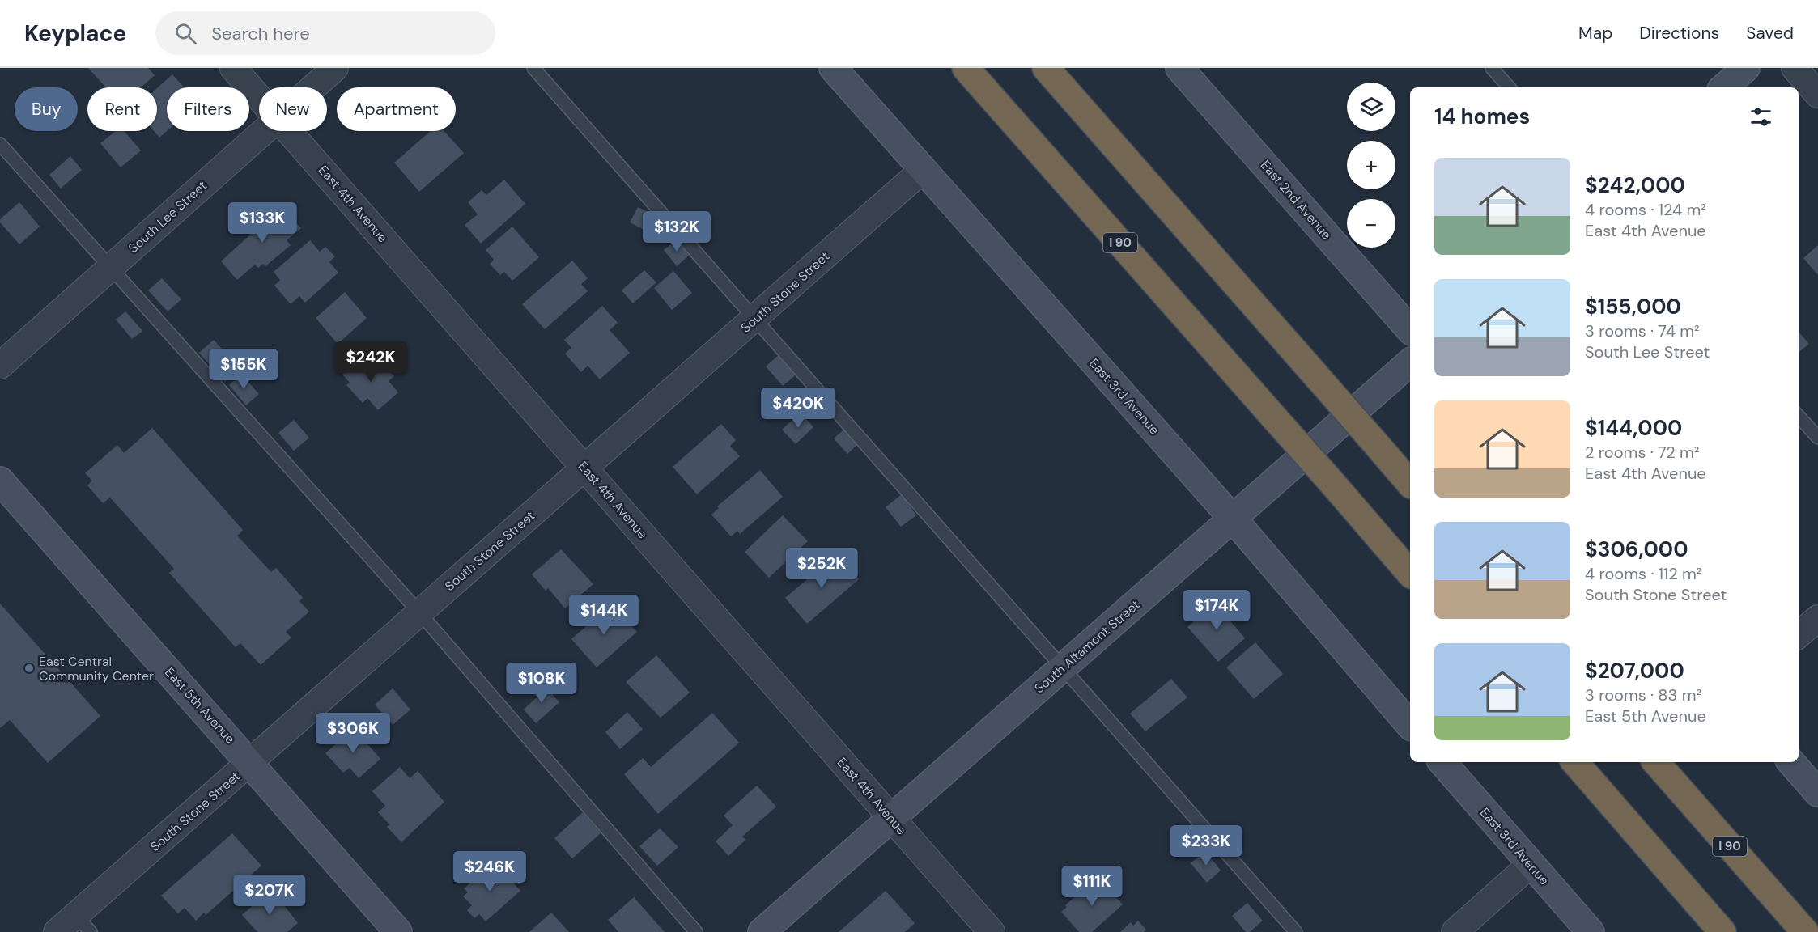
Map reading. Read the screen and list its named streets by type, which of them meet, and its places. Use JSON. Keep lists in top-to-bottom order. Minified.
{"streets":{"highway":["I 90"],"street":["East 2nd Avenue","East 4th Avenue","South Lee Street","South Stone Street","East 3rd Avenue","South Altamont Street","East 5th Avenue"]},"crossings":[["East 4th Avenue","South Stone Street"],["East 4th Avenue","South Altamont Street"],["South Stone Street","East 3rd Avenue"],["South Stone Street","East 5th Avenue"],["East 3rd Avenue","South Altamont Street"]],"places":["East Central Community Center"],"page":{"header":"Keyplace","search":"Search here","nav":["Map","Directions","Saved"],"map_buttons":["+","−"],"chip":["Buy","Rent","Filters","New","Apartment"],"heading":"14 homes","list":[{"name":"$242,000","note":"4 rooms · 124 m² · East 4th Avenue"},{"name":"$155,000","note":"3 rooms · 74 m² · South Lee Street"},{"name":"$144,000","note":"2 rooms · 72 m² · East 4th Avenue"},{"name":"$306,000","note":"4 rooms · 112 m² · South Stone Street"},{"name":"$207,000","note":"3 rooms · 83 m² · East 5th Avenue"}],"price":["$133K","$132K","$242K","$155K","$420K","$252K","$174K","$144K","$108K","$306K","$233K","$246K","$111K","$207K"]}}
